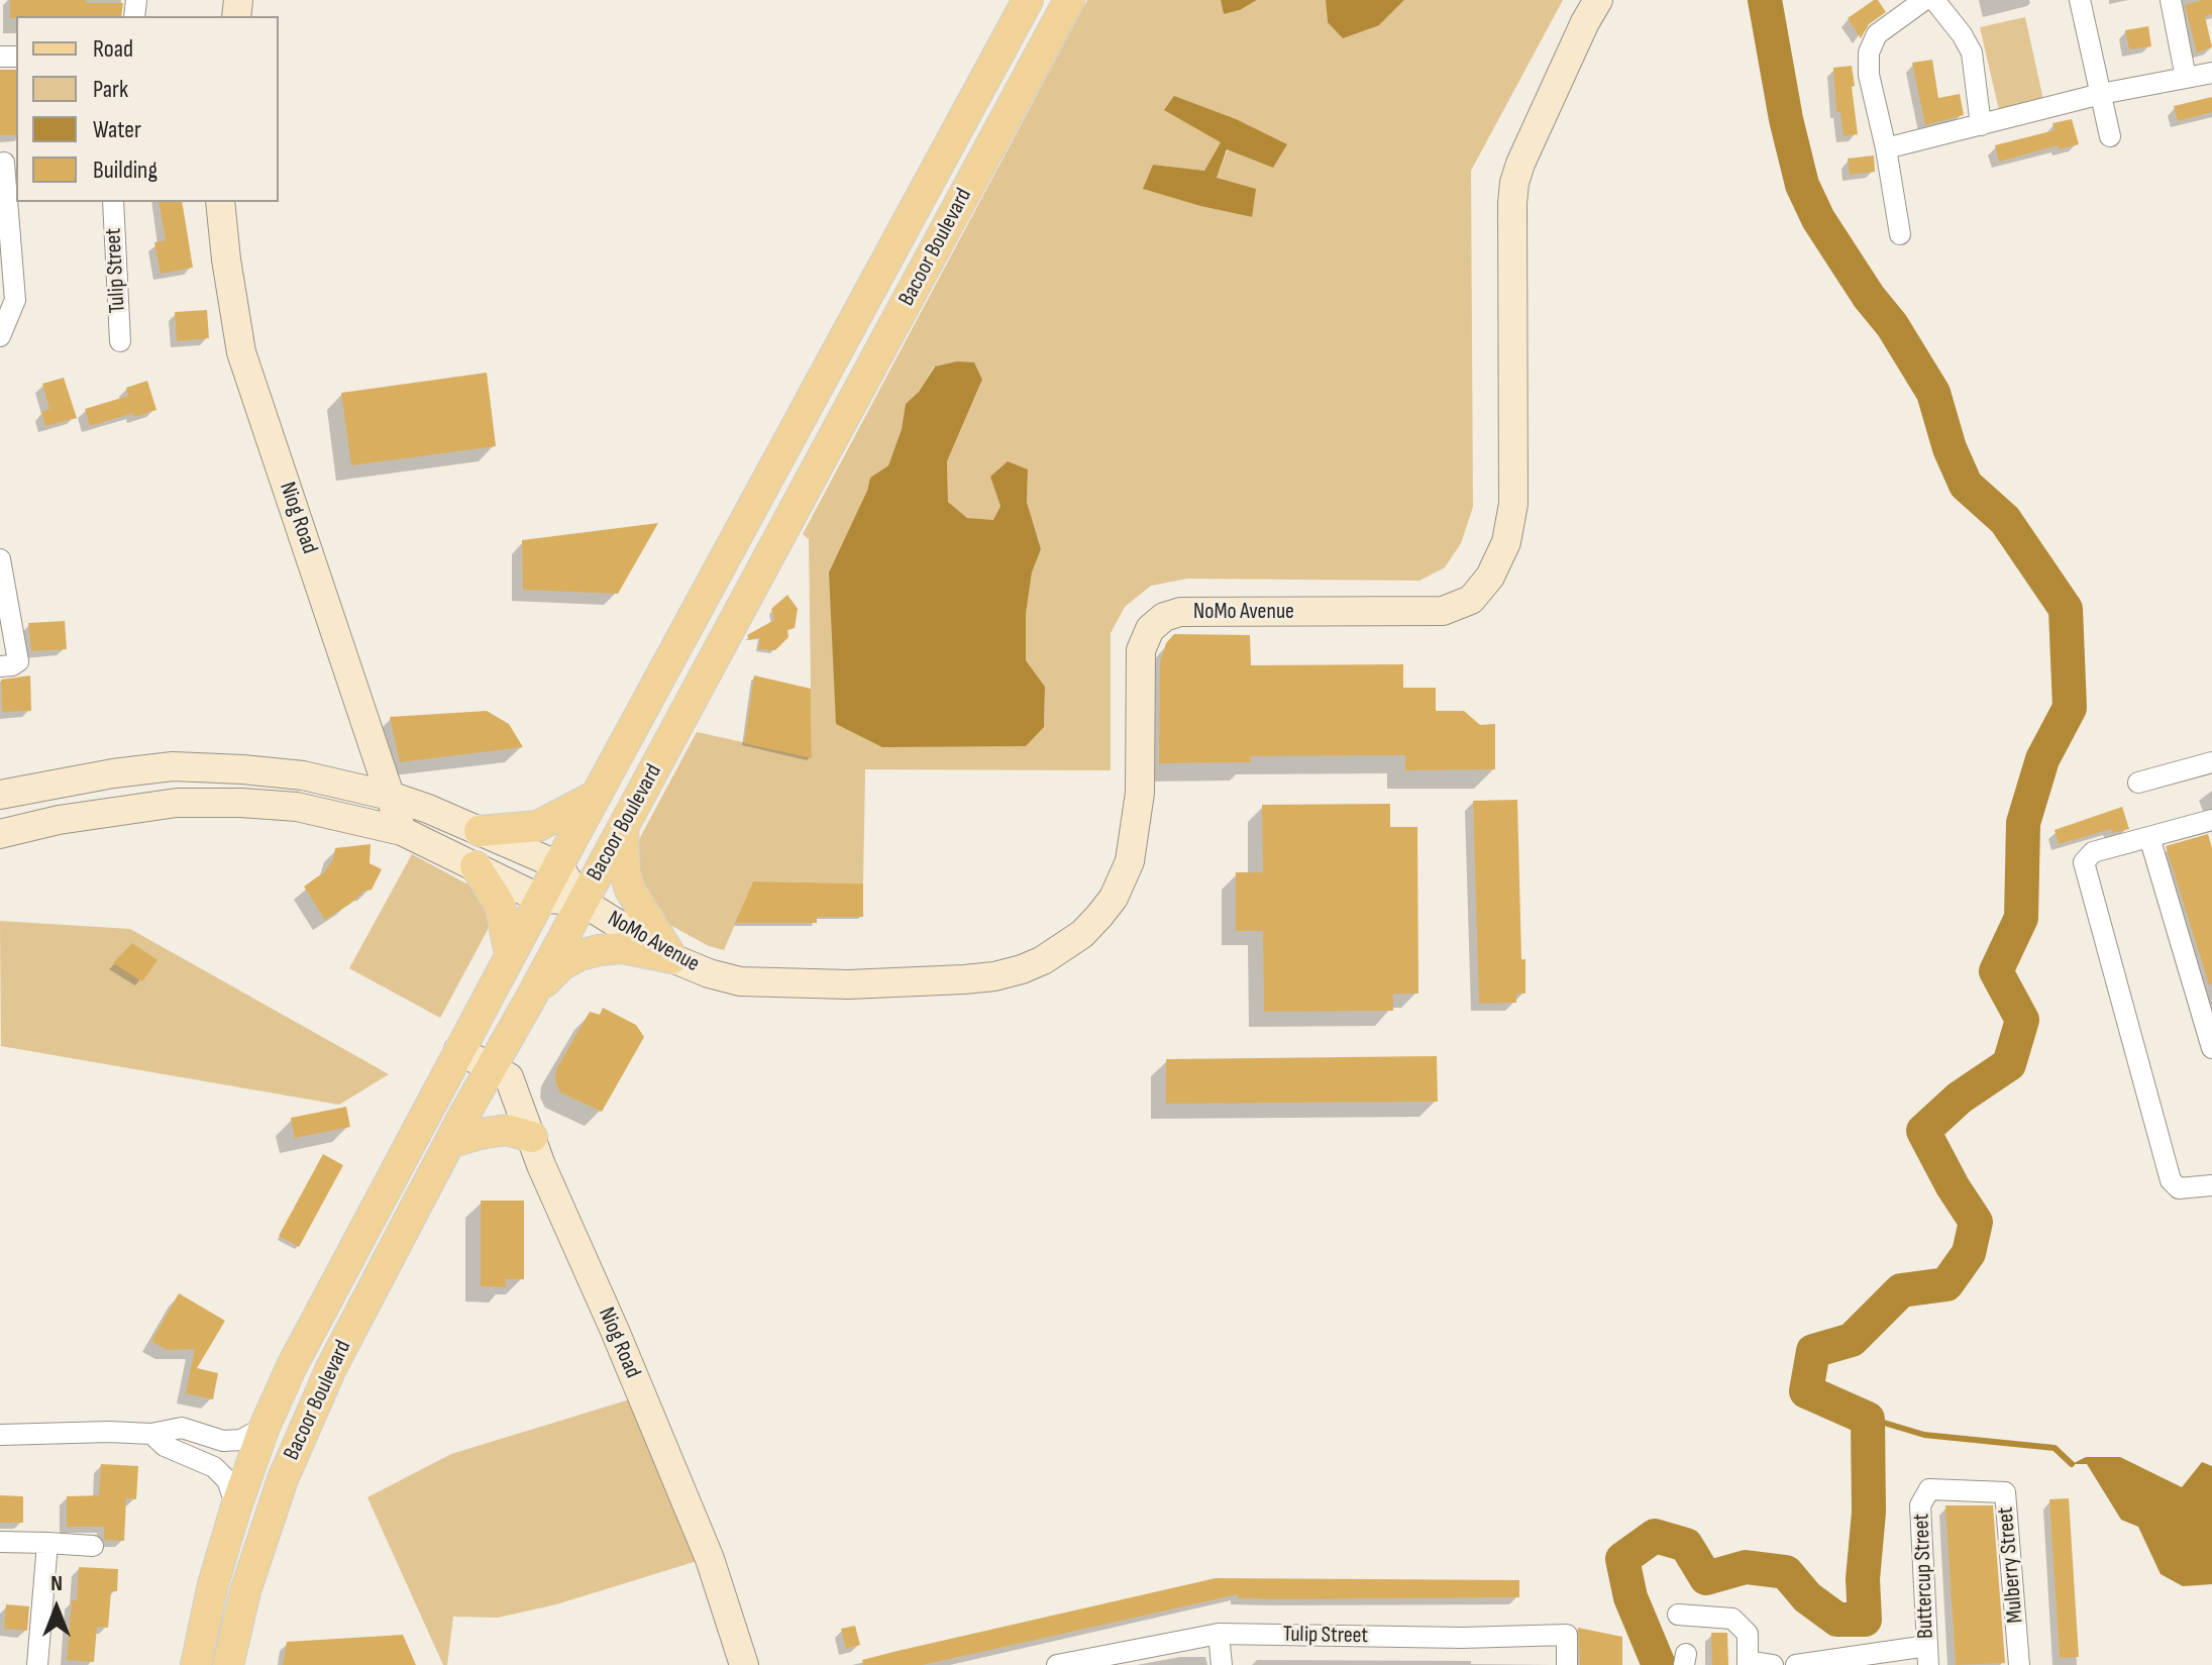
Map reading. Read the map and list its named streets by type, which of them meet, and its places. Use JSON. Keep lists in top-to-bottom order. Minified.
{"streets":{"main road":["Bacoor Boulevard"],"street":["Tulip Street","Niog Road","NoMo Avenue","Mulberry Street","Buttercup Street"]},"crossings":[["Bacoor Boulevard","Niog Road"],["Bacoor Boulevard","NoMo Avenue"],["Niog Road","NoMo Avenue"],["Mulberry Street","Buttercup Street"]],"legend":["Road","Park","Water","Building"],"north":"top"}
